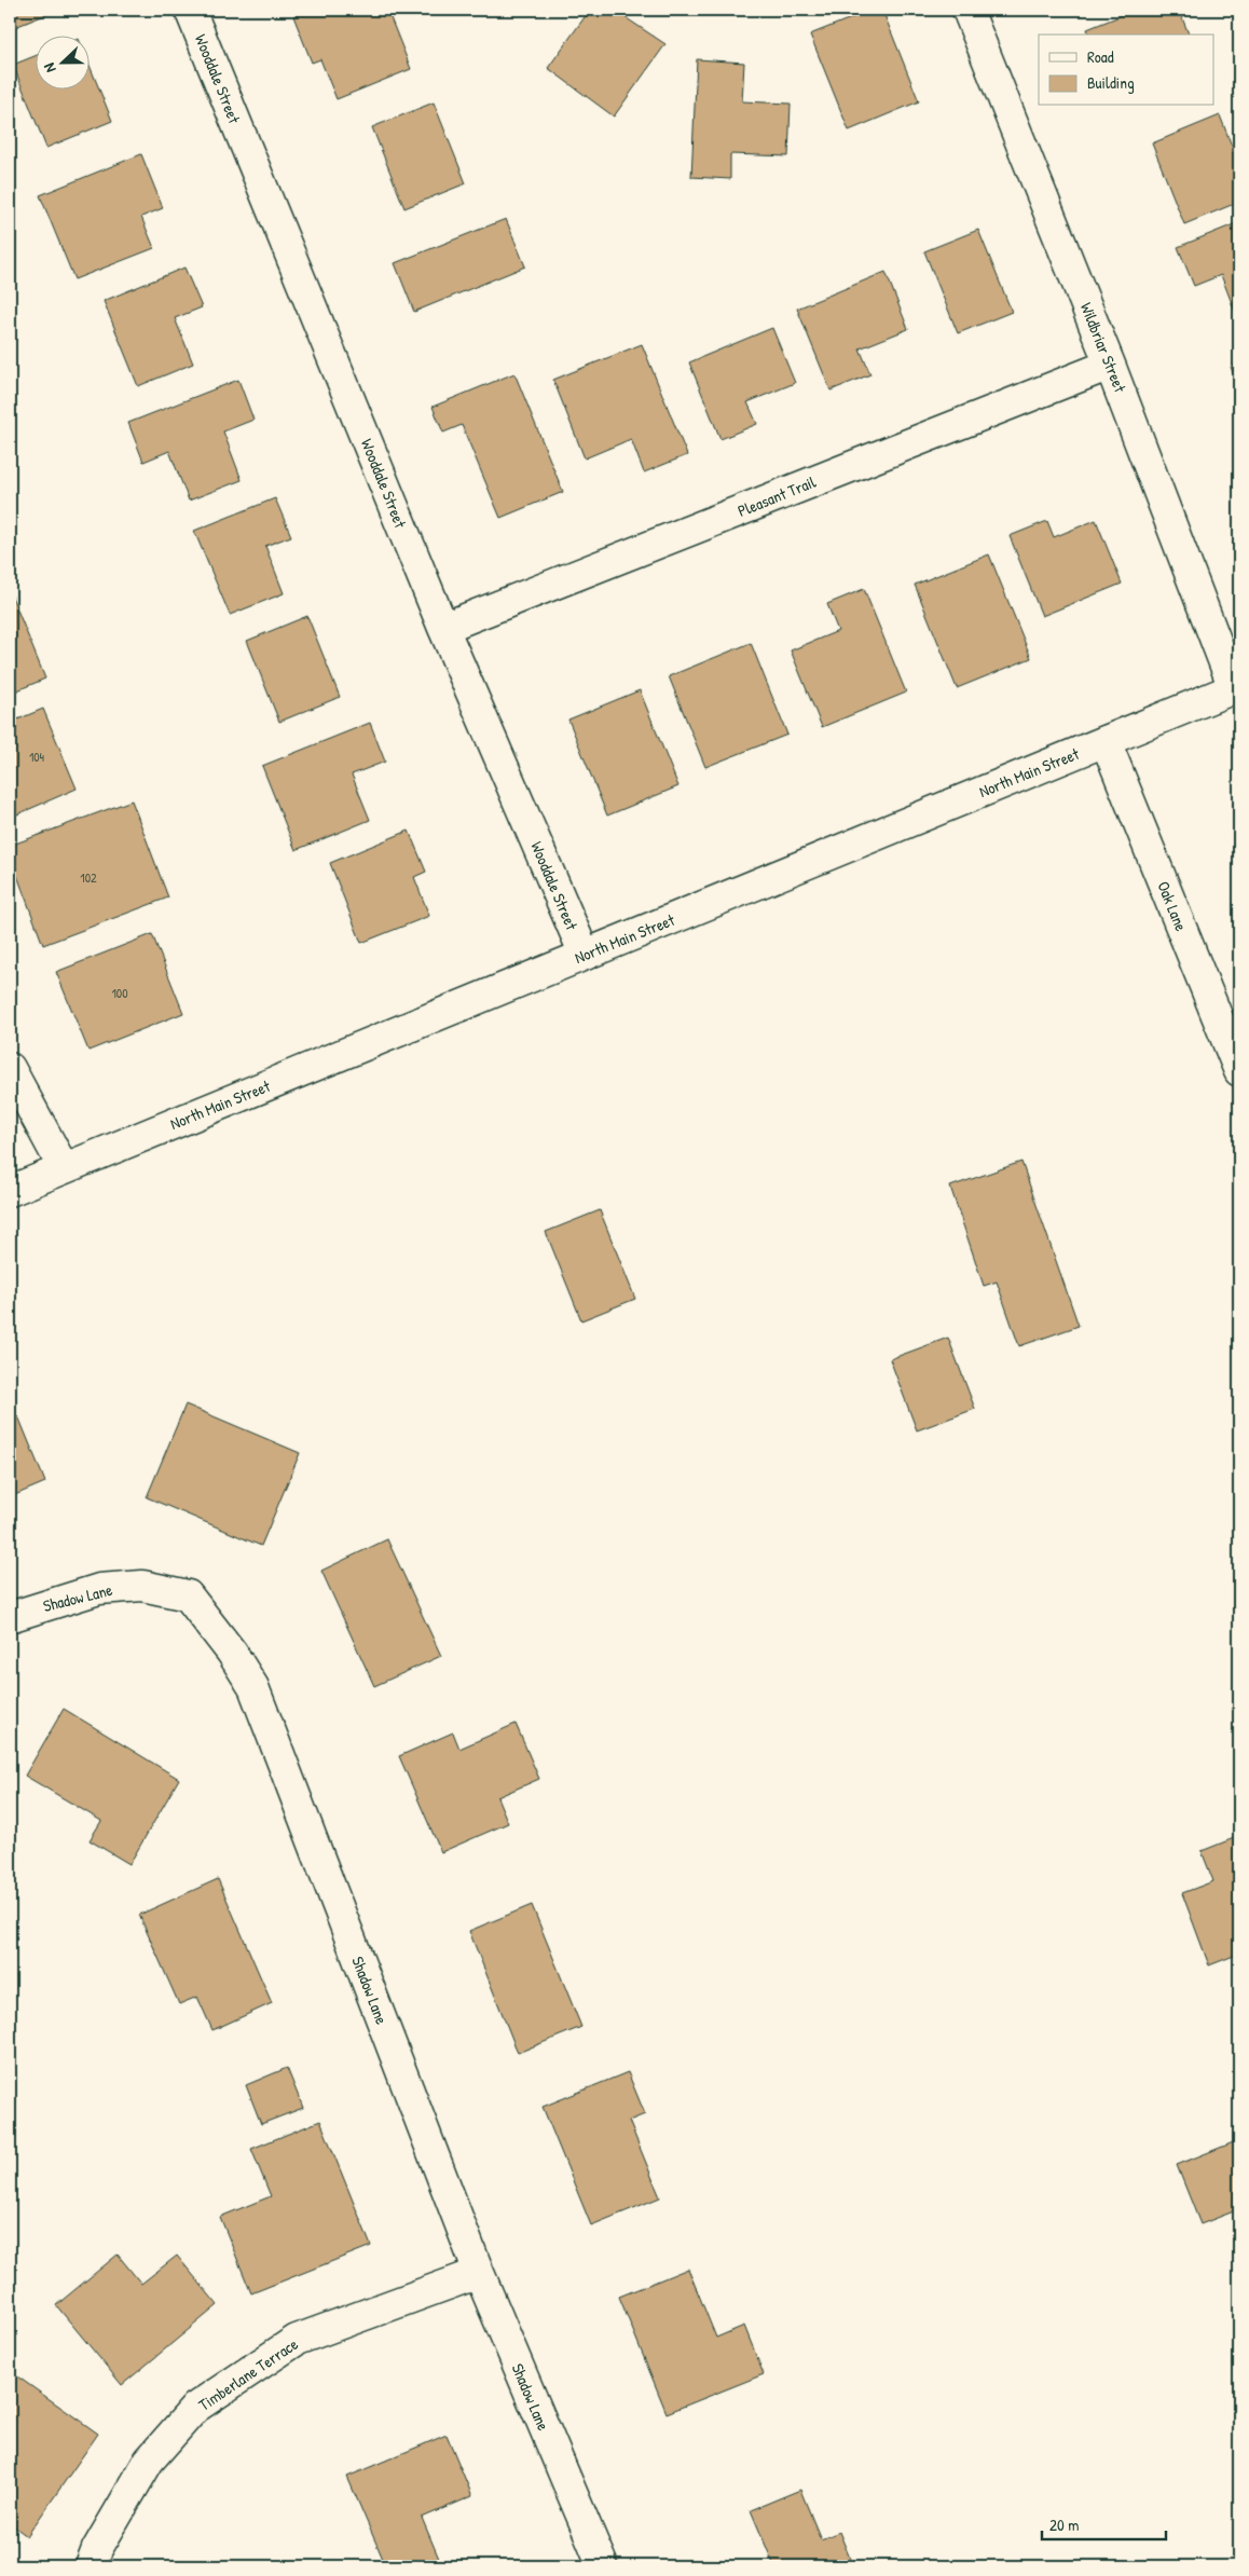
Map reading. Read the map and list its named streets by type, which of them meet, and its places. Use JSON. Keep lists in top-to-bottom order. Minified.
{"streets":{"street":["Wooddale Street","Wildbriar Street","Pleasant Trail","North Main Street","Oak Lane","Shadow Lane","Timberlane Terrace"]},"crossings":[["Wooddale Street","Pleasant Trail"],["Wooddale Street","North Main Street"],["Wildbriar Street","Pleasant Trail"],["Wildbriar Street","North Main Street"],["North Main Street","Oak Lane"],["Shadow Lane","Timberlane Terrace"]],"house_numbers":["104","102","100"],"legend":["Road","Building"],"scale_bar":"20 m","north":"left"}
